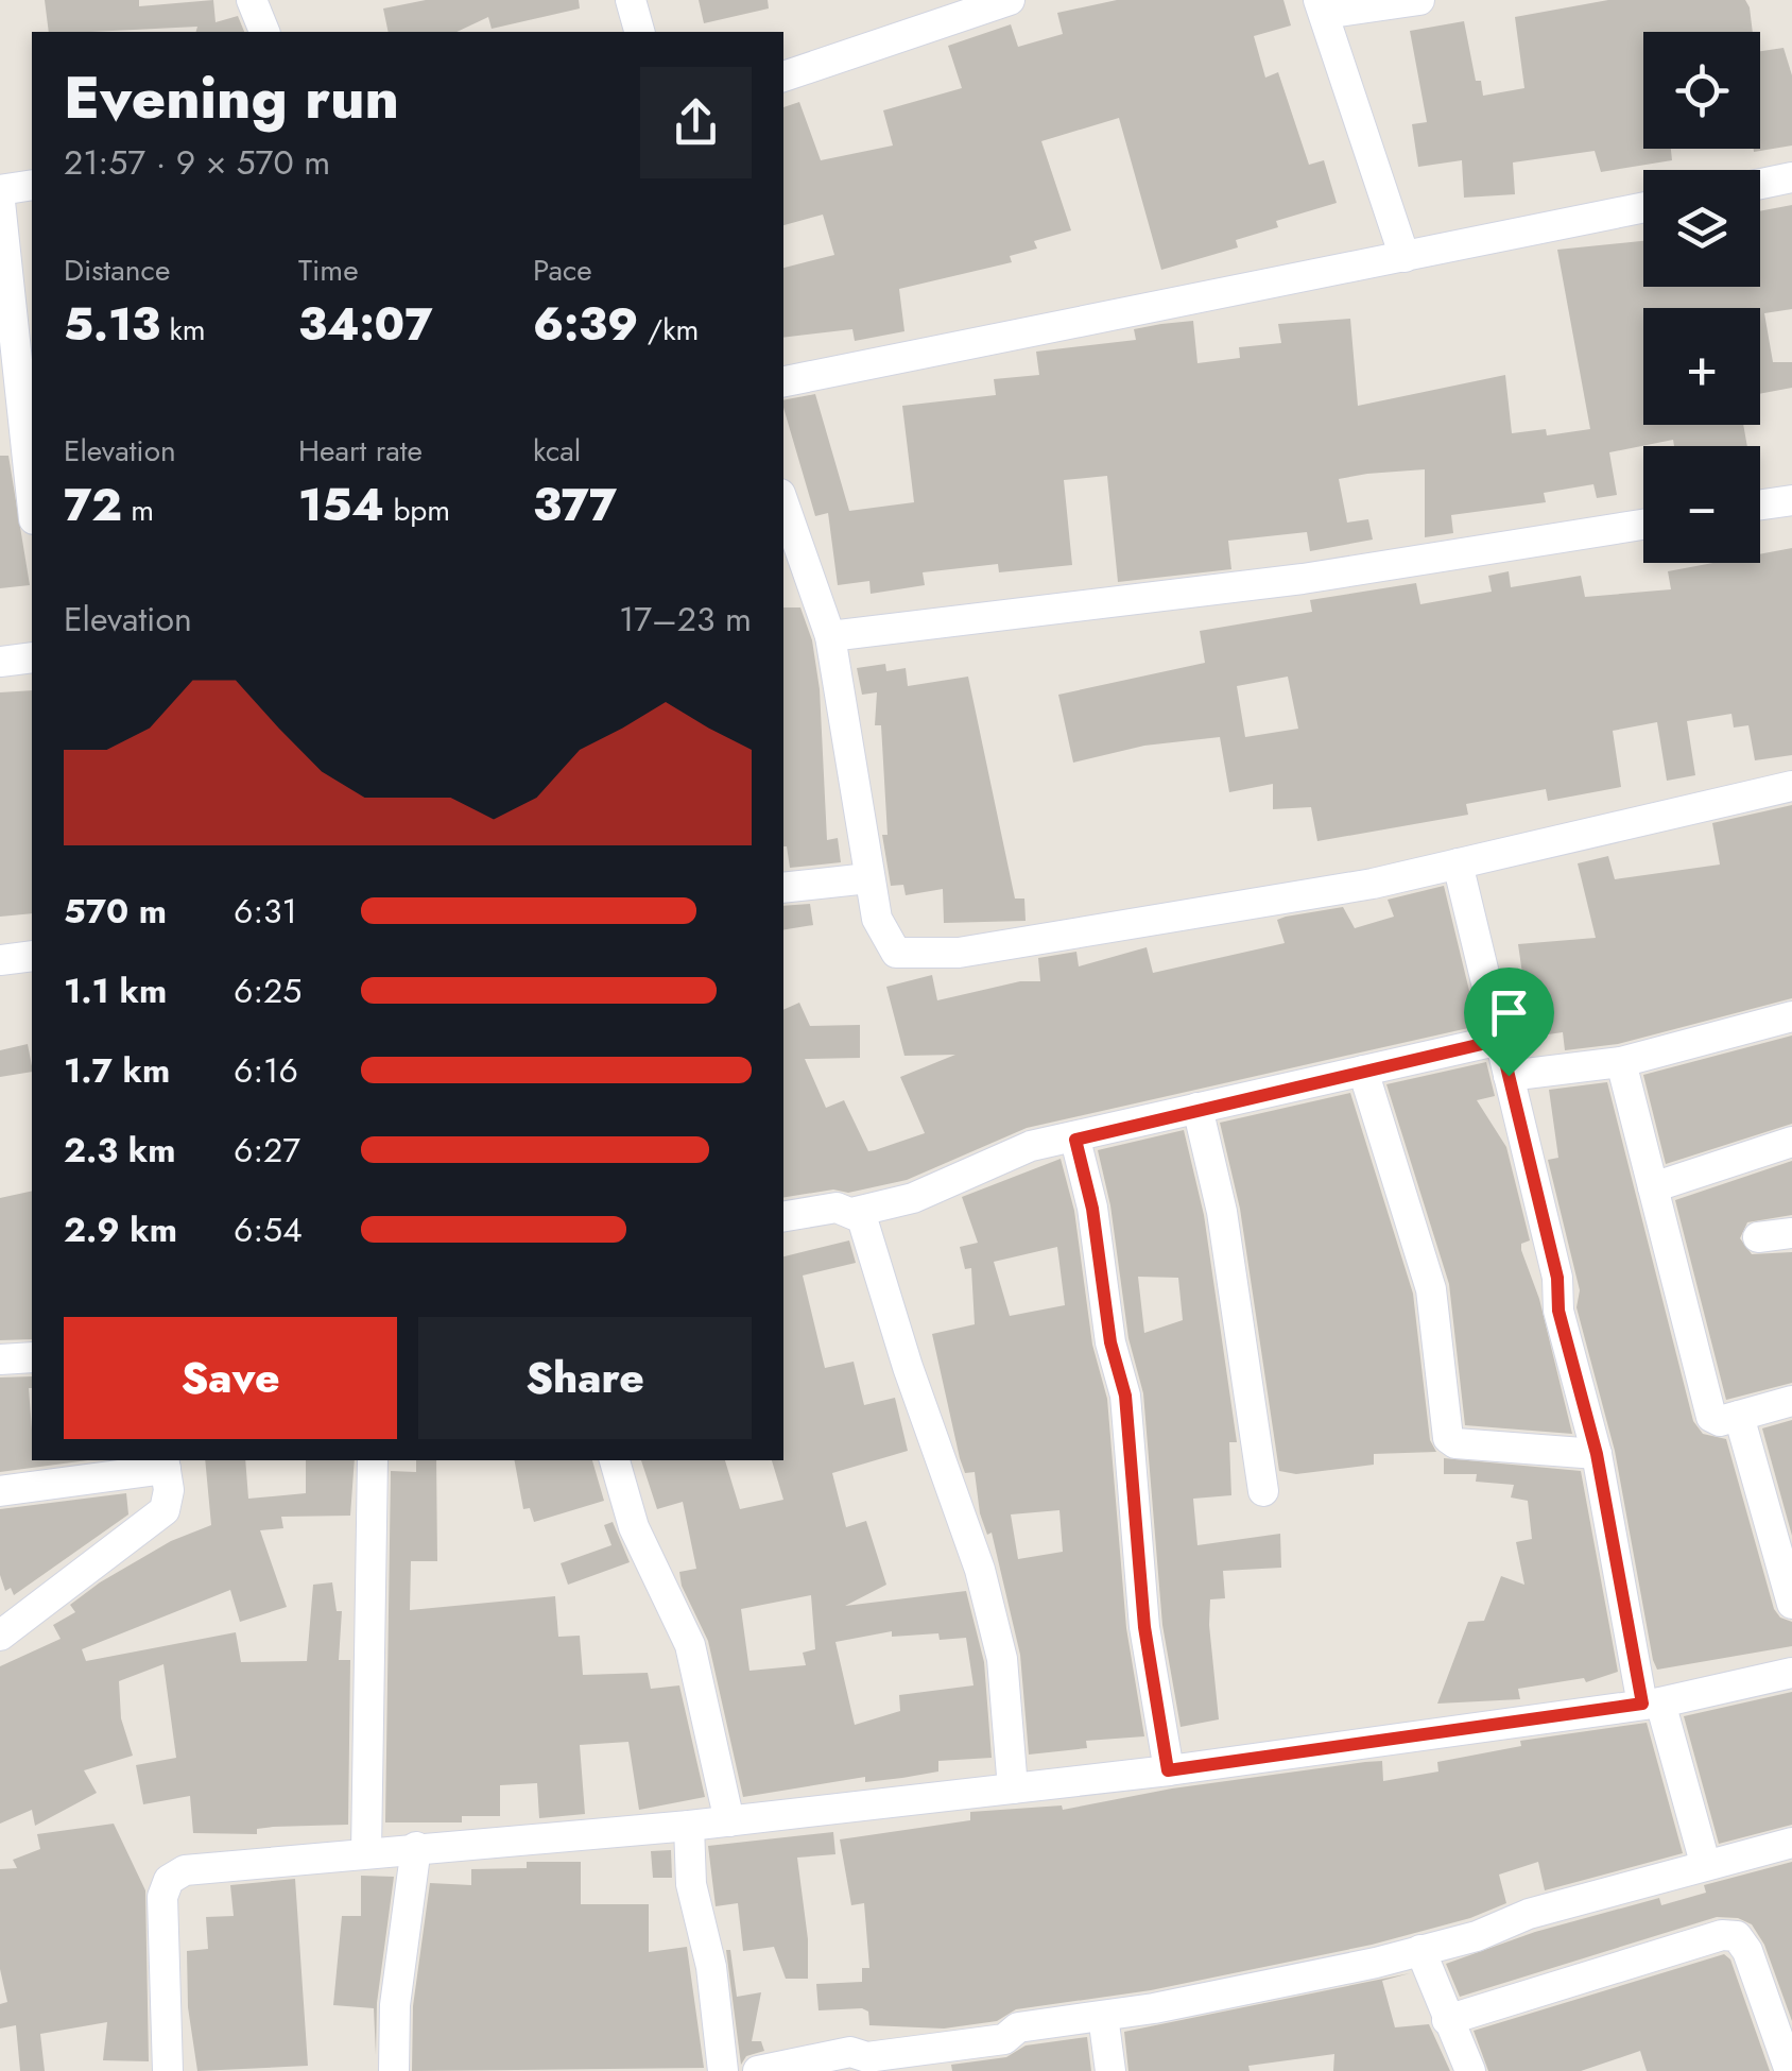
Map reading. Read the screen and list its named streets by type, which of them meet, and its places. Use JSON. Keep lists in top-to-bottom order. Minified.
{"page":{"map_buttons":["+","−"],"heading":["Evening run","21:57 · 9 × 570 m"],"stats":[["Distance","5.13 km"],["Time","34:07"],["Pace","6:39 /km"],["Elevation","72 m"],["Heart rate","154 bpm"],["kcal","377"]],"chart":["Elevation","17–23 m"],"list":[{"name":"570 m","note":"6:31"},{"name":"1.1 km","note":"6:25"},{"name":"1.7 km","note":"6:16"},{"name":"2.3 km","note":"6:27"},{"name":"2.9 km","note":"6:54"}],"buttons":["Save","Share"]}}
